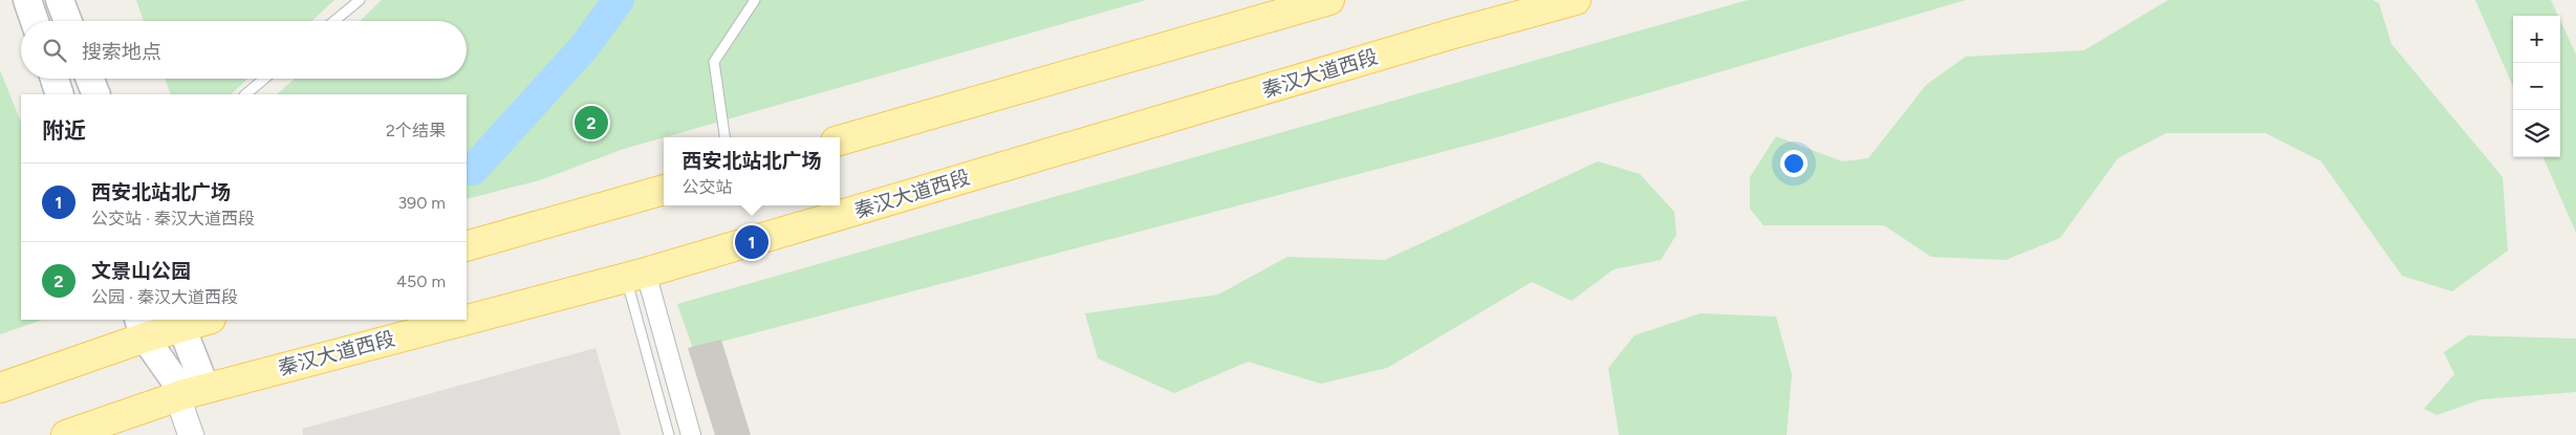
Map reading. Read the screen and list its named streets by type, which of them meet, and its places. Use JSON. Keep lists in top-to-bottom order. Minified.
{"streets":{"main road":["秦汉大道西段"]},"page":{"map_buttons":["+","−"],"search":"搜索地点","heading":["附近","2个结果"],"pins":["2","1"],"popup":["西安北站北广场","公交站"],"list":[{"mark":"1","name":"西安北站北广场","note":"公交站 · 秦汉大道西段","value":"390 m"},{"mark":"2","name":"文景山公园","note":"公园 · 秦汉大道西段","value":"450 m"}]}}
